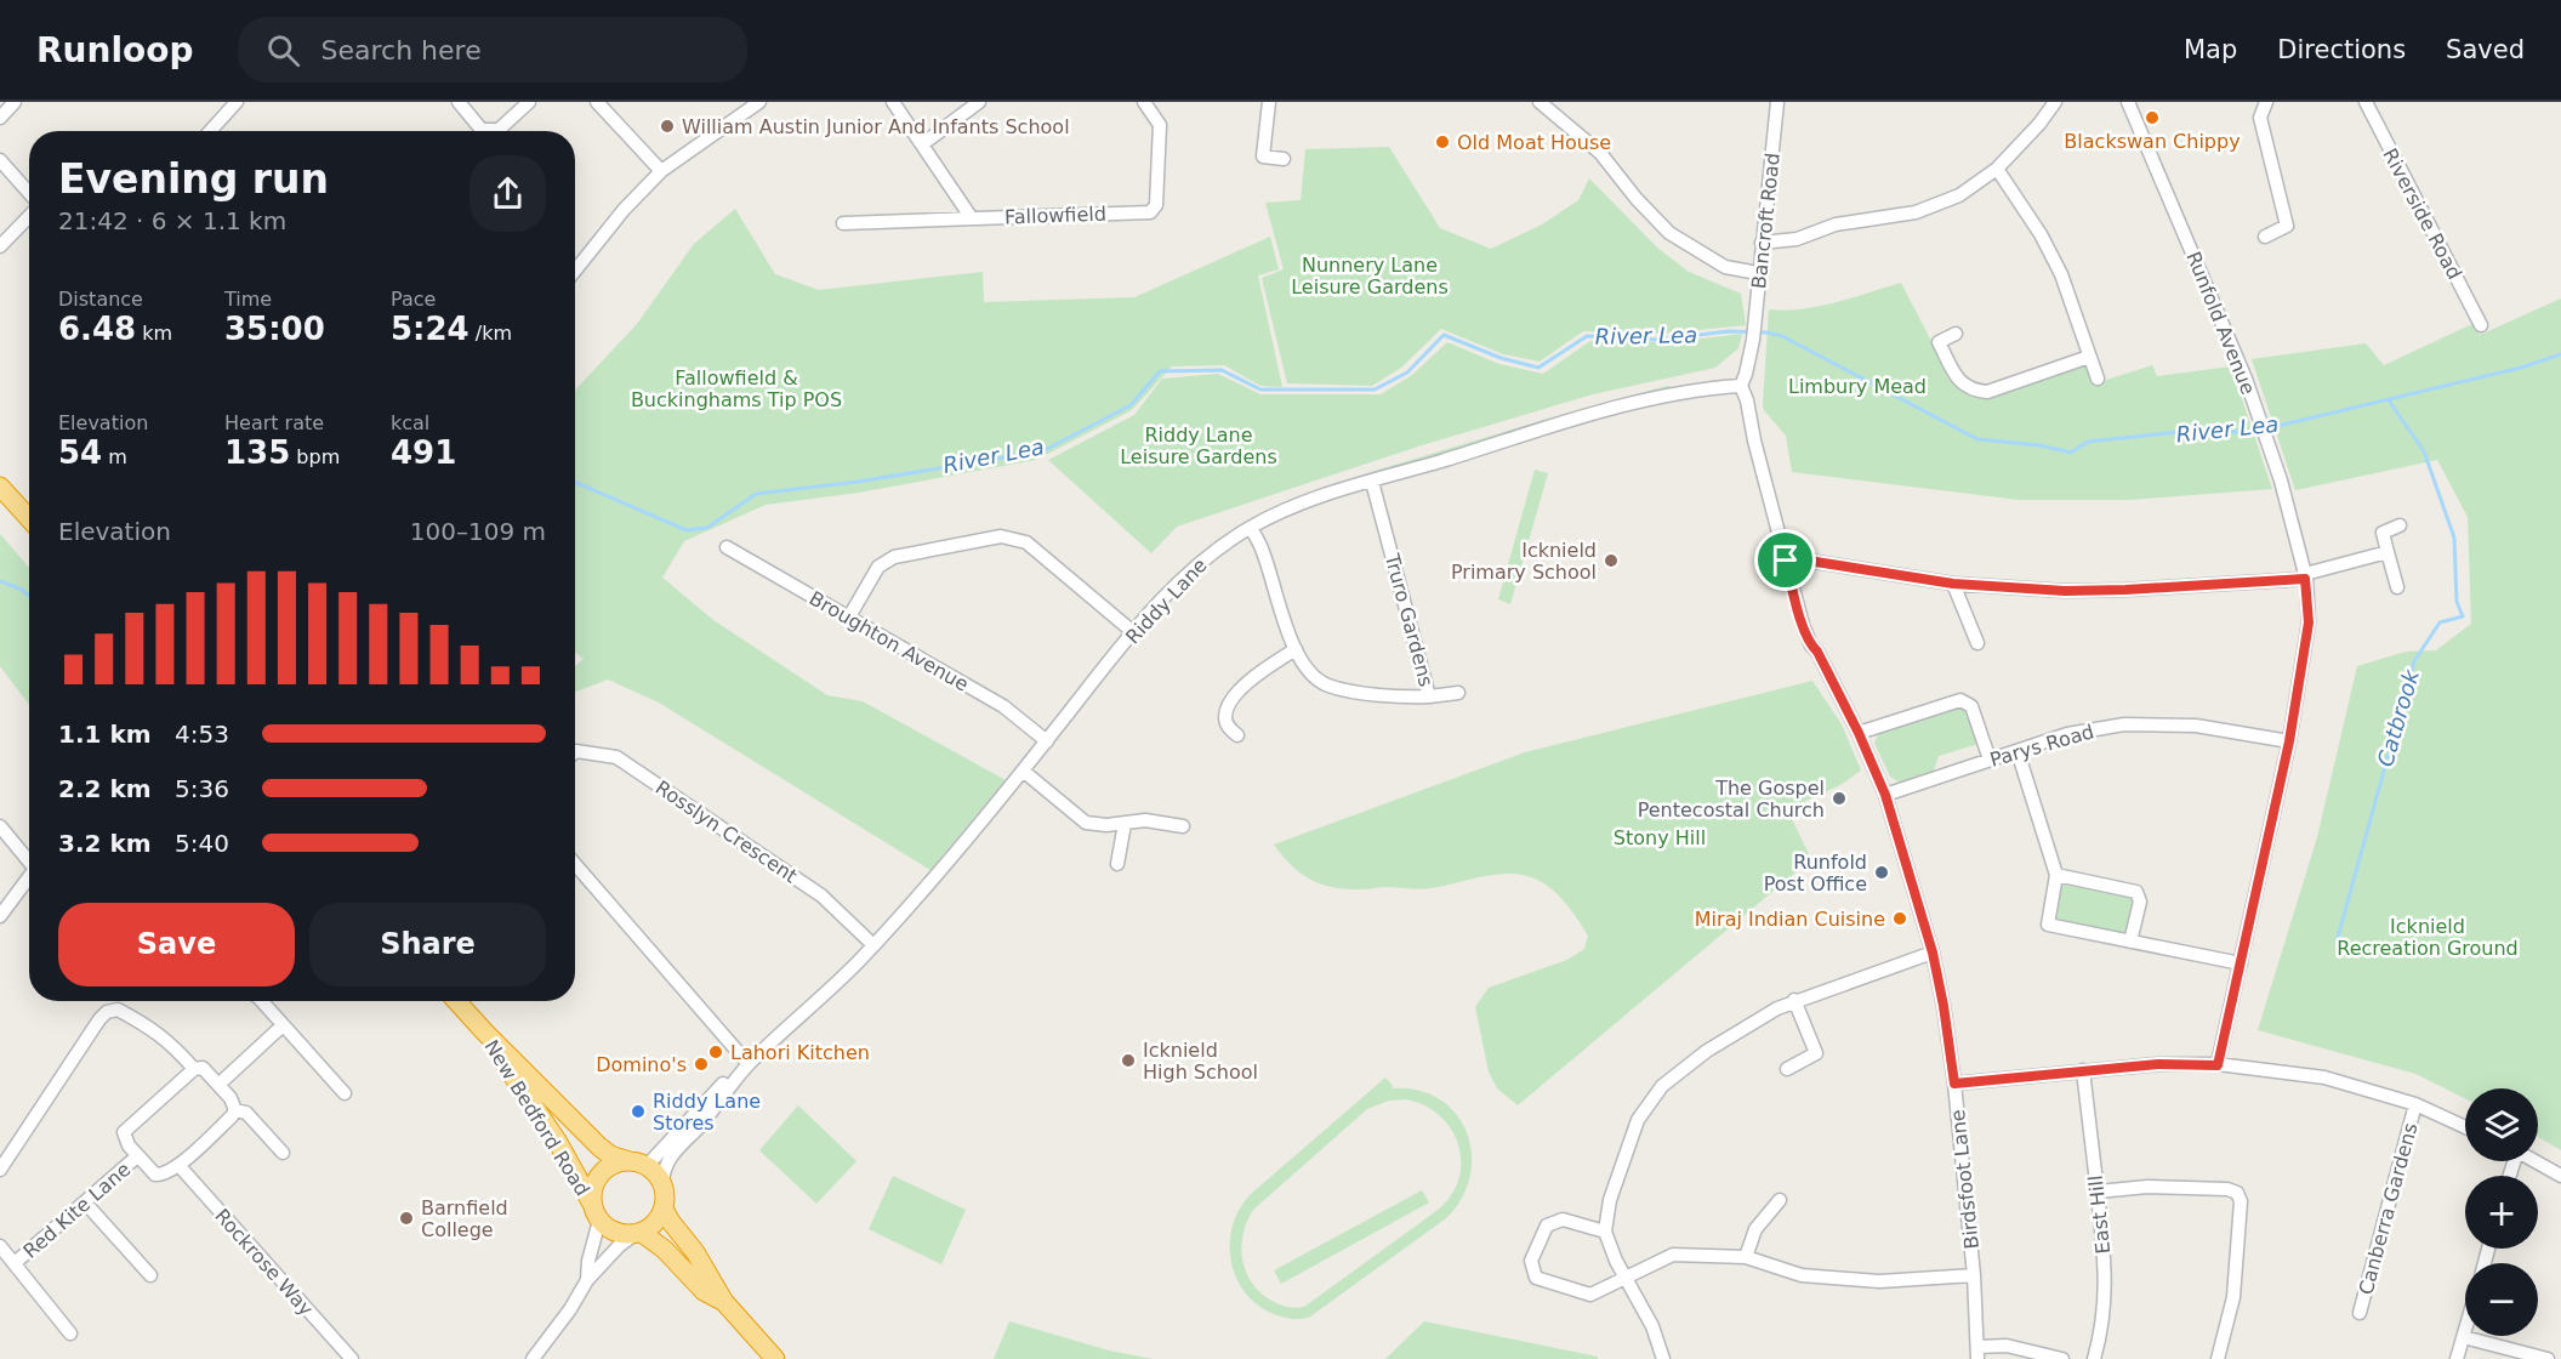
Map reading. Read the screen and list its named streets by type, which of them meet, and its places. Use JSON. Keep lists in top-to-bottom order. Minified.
{"streets":{"highway":["New Bedford Road"],"street":["Riverside Road","Fallowfield","Bancroft Road","Runfold Avenue","Riddy Lane","Truro Gardens","Broughton Avenue","Parys Road","Rosslyn Crescent","Birdsfoot Lane","Canberra Gardens","Red Kite Lane","East Hill","Rockrose Way"]},"crossings":[["Bancroft Road","Riddy Lane"],["Bancroft Road","Birdsfoot Lane"],["Runfold Avenue","Parys Road"],["Riddy Lane","Truro Gardens"],["Riddy Lane","Broughton Avenue"],["Riddy Lane","Rosslyn Crescent"],["Riddy Lane","New Bedford Road"],["Riddy Lane","Birdsfoot Lane"],["Parys Road","Birdsfoot Lane"]],"water":["River Lea","Catbrook"],"parks":["Nunnery Lane Leisure Gardens","Fallowfield & Buckinghams Tip POS","Limbury Mead","Riddy Lane Leisure Gardens","Stony Hill","Icknield Recreation Ground"],"places":["Blackswan Chippy","William Austin Junior And Infants School","Old Moat House","Icknield Primary School","The Gospel Pentecostal Church","Runfold Post Office","Miraj Indian Cuisine","Lahori Kitchen","Icknield High School","Domino's","Riddy Lane Stores","Barnfield College"],"page":{"header":"Runloop","search":"Search here","nav":["Map","Directions","Saved"],"heading":["Evening run","21:42 · 6 × 1.1 km"],"stats":[["Distance","6.48 km"],["Time","35:00"],["Pace","5:24 /km"],["Elevation","54 m"],["Heart rate","135 bpm"],["kcal","491"]],"chart":["Elevation","100–109 m"],"list":[{"name":"1.1 km","note":"4:53"},{"name":"2.2 km","note":"5:36"},{"name":"3.2 km","note":"5:40"}],"buttons":["Save","Share"],"map_buttons":["+","−"]}}
